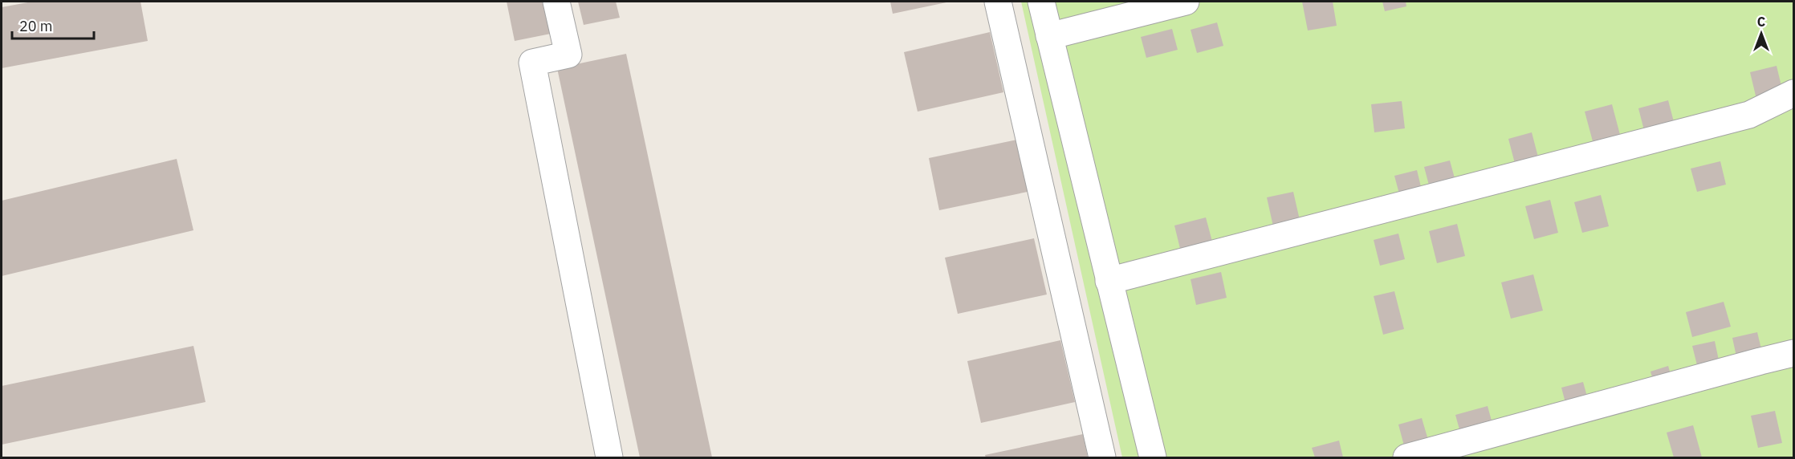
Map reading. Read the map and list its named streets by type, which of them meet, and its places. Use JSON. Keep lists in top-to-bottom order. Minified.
{"scale_bar":"20 m","north":"top"}
